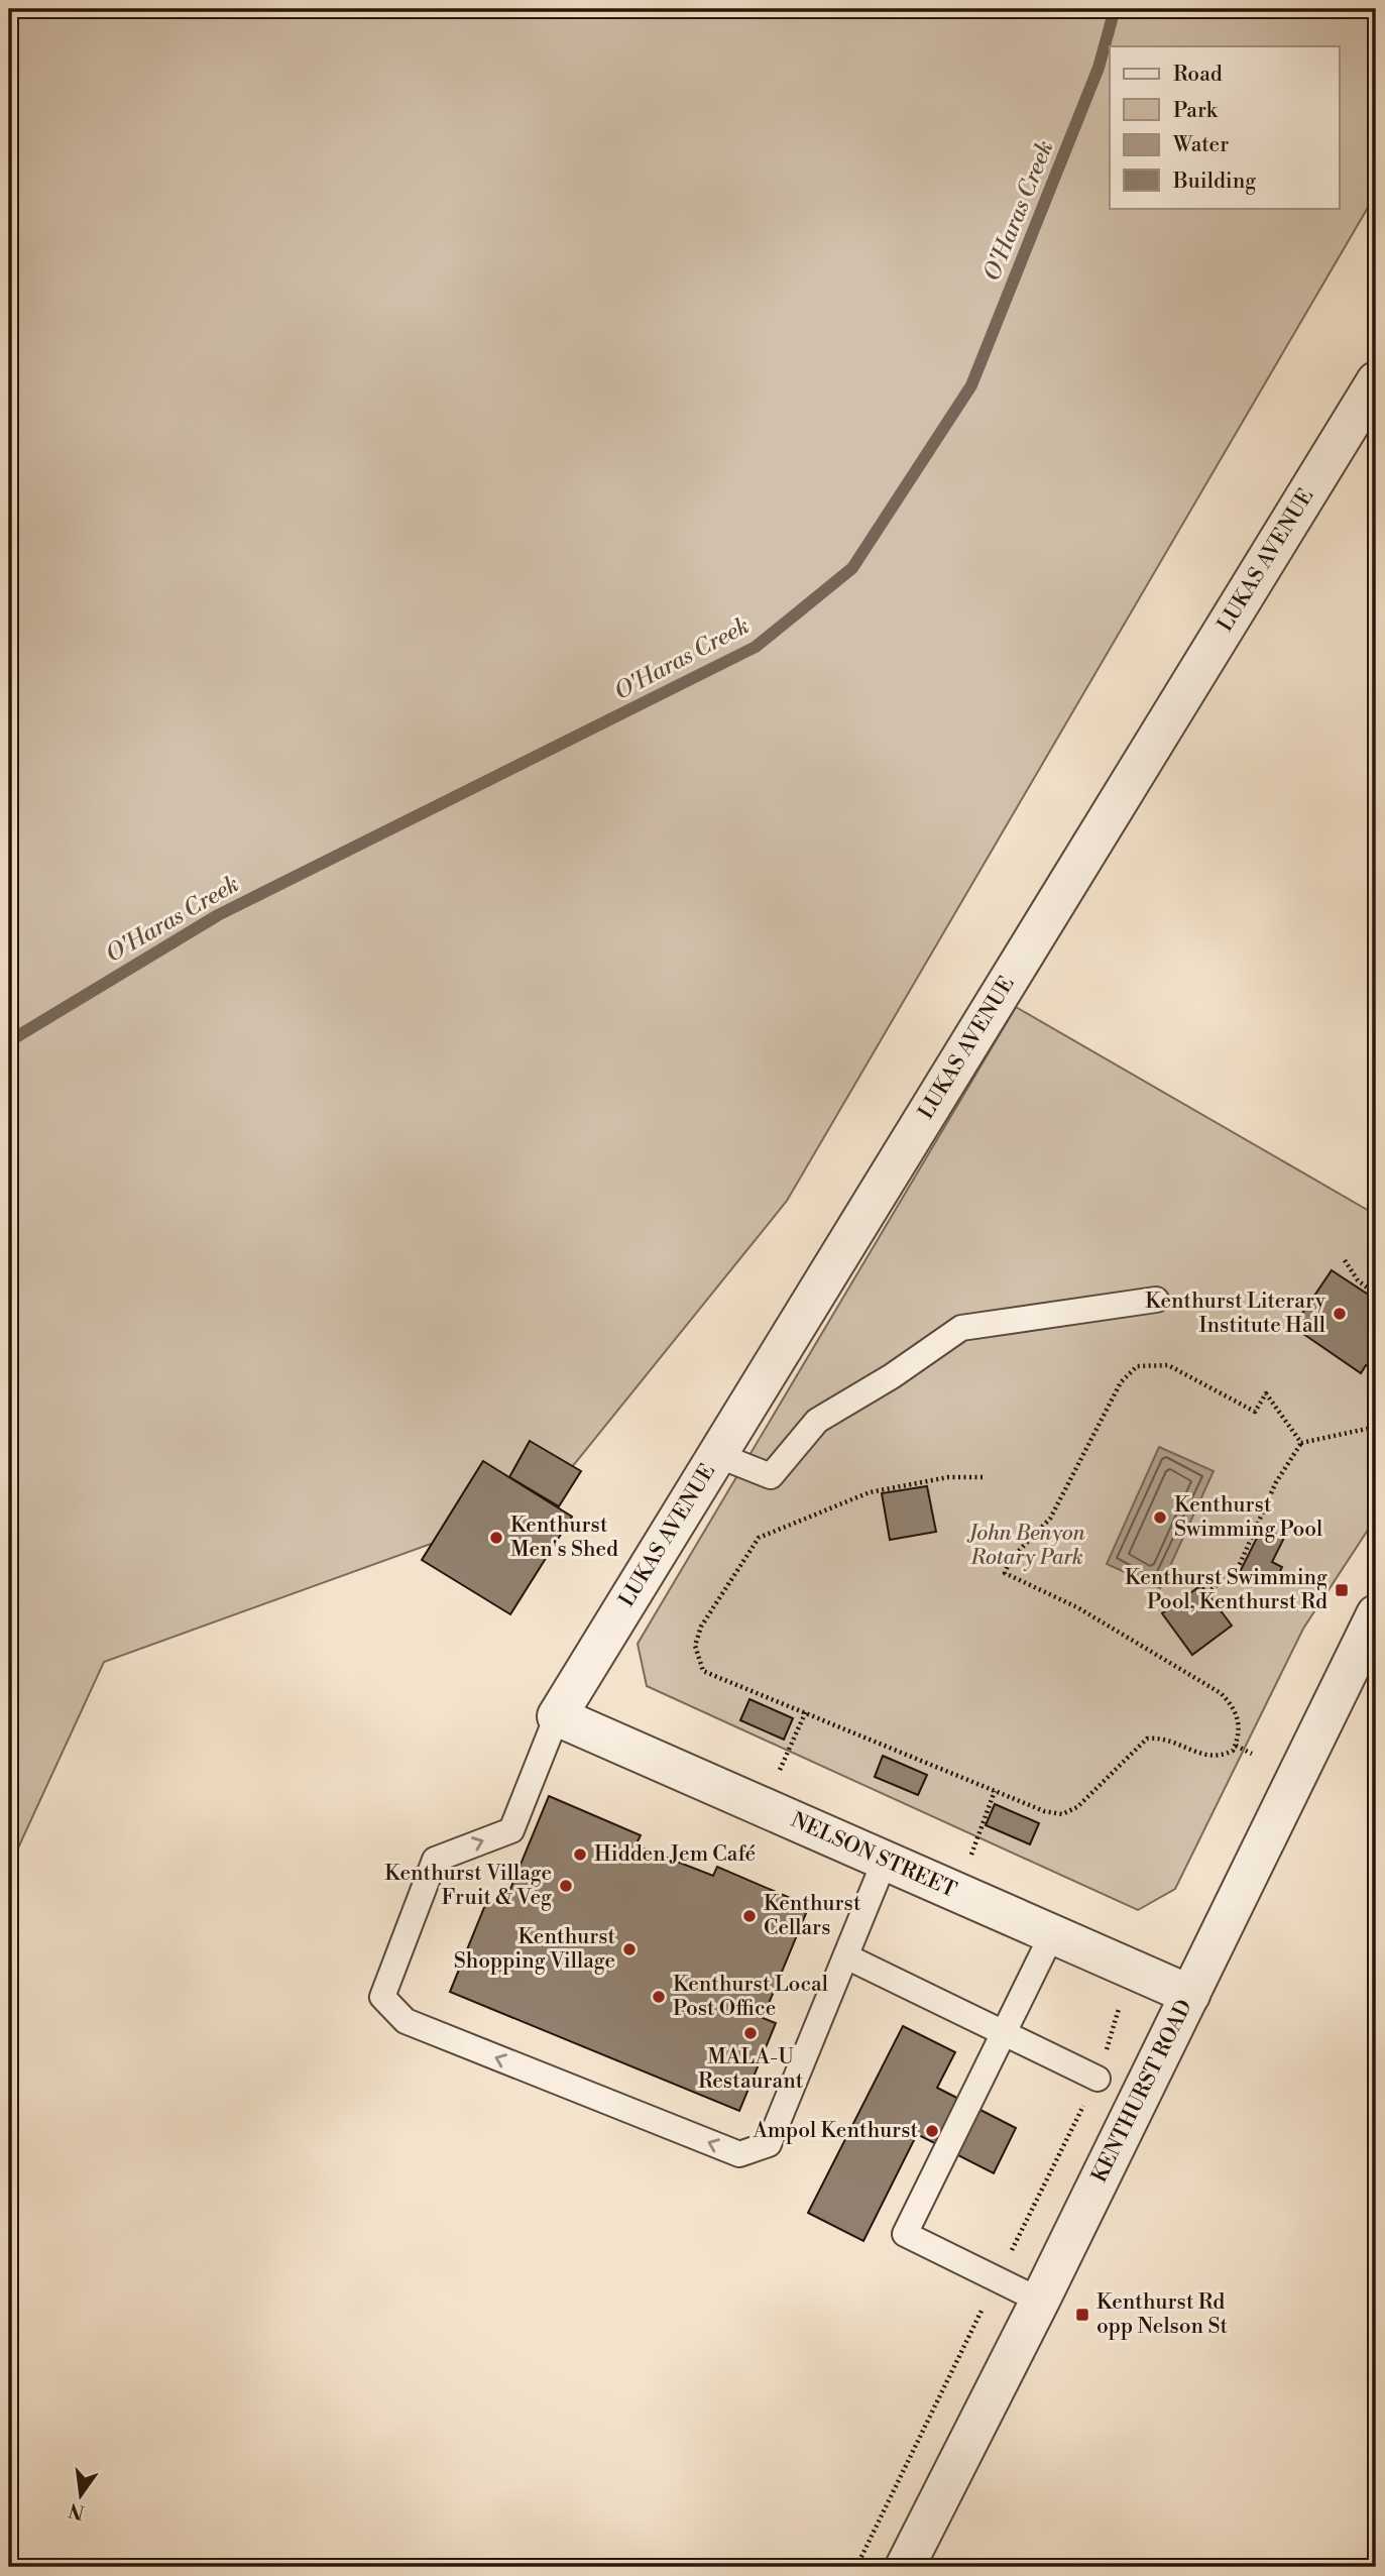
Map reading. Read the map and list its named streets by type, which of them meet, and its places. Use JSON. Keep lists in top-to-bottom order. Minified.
{"streets":{"street":["LUKAS AVENUE","NELSON STREET","KENTHURST ROAD"]},"crossings":[["LUKAS AVENUE","NELSON STREET"],["NELSON STREET","KENTHURST ROAD"]],"water":["O'Haras Creek"],"parks":["John Benyon Rotary Park"],"places":{"other":["Kenthurst Literary Institute Hall","Kenthurst Swimming Pool","Kenthurst Men's Shed","Hidden Jem Café","Kenthurst Village Fruit & Veg","Kenthurst Cellars","Kenthurst Shopping Village","Kenthurst Local Post Office","MALA-U Restaurant","Ampol Kenthurst"],"transit":["Kenthurst Swimming Pool, Kenthurst Rd","Kenthurst Rd opp Nelson St"]},"legend":["Road","Park","Water","Building"],"north":"bottom"}
